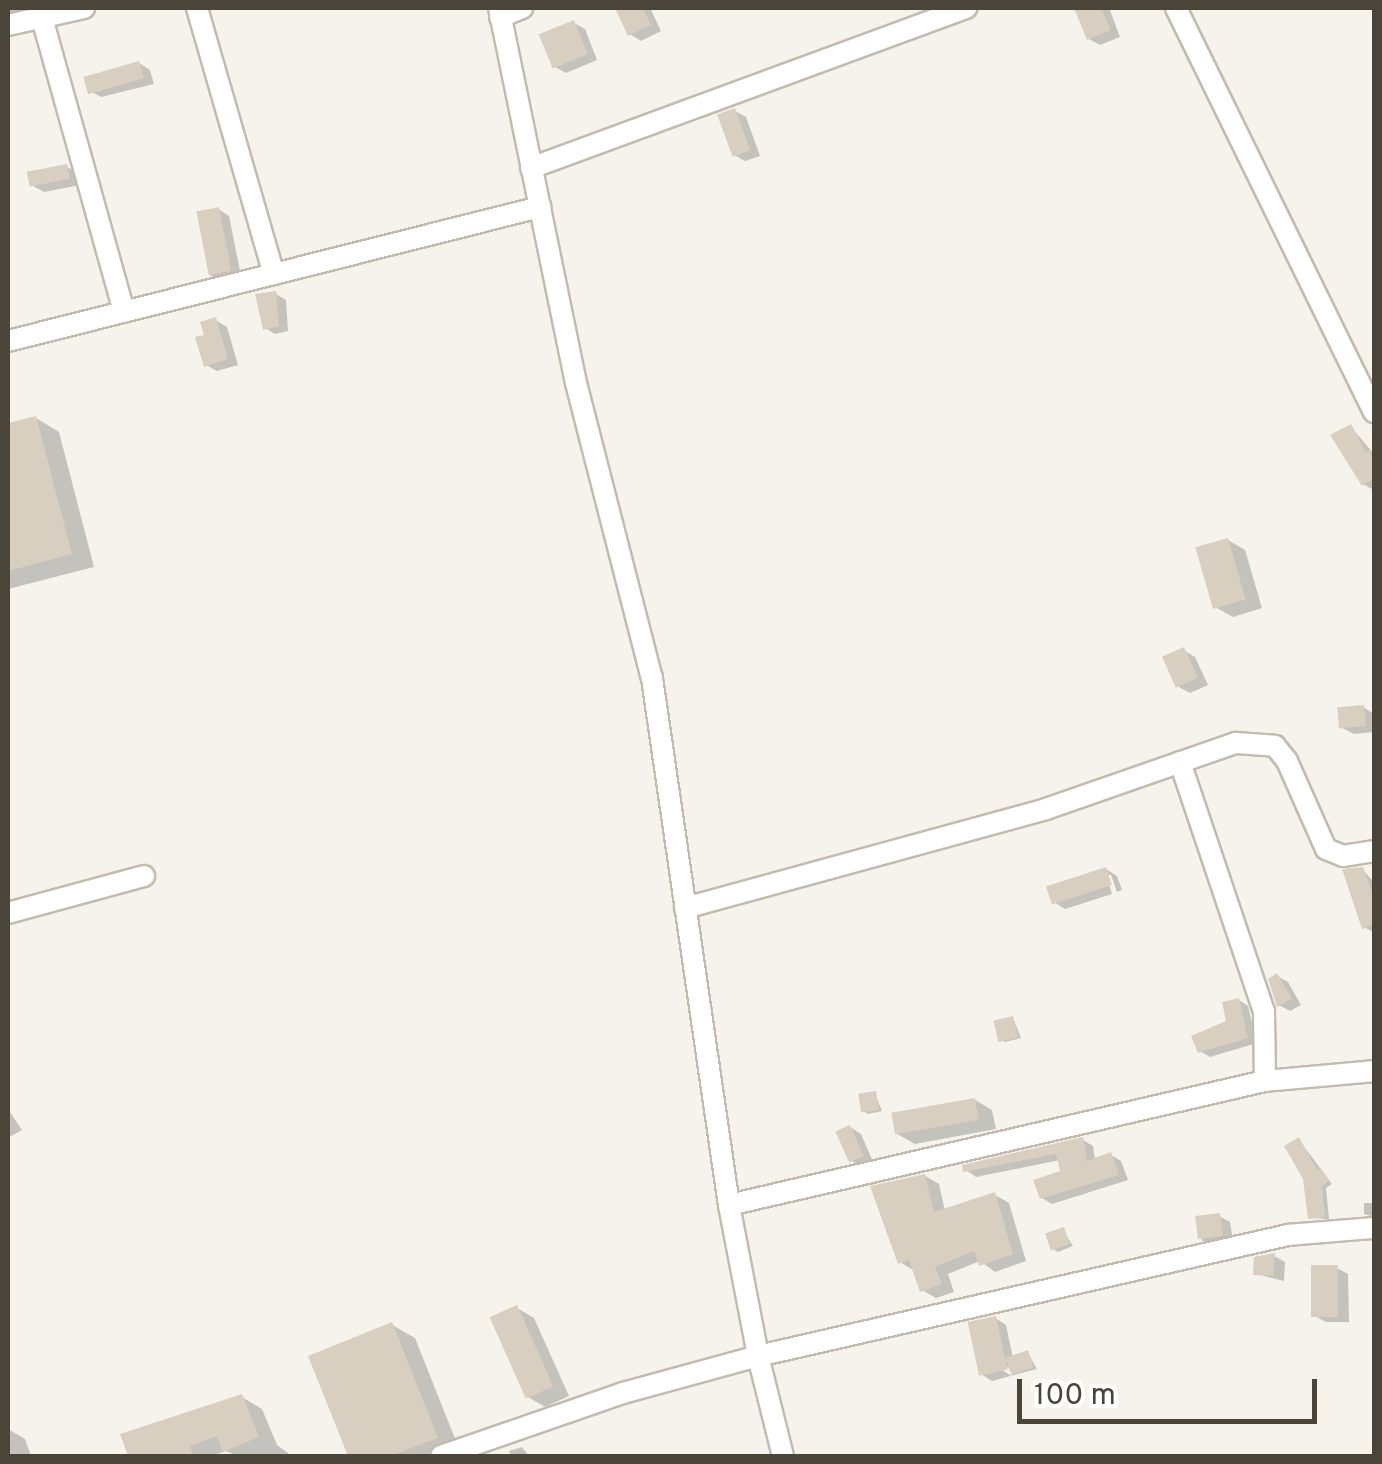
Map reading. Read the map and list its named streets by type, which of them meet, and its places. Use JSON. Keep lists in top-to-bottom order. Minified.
{"scale_bar":"100 m"}
